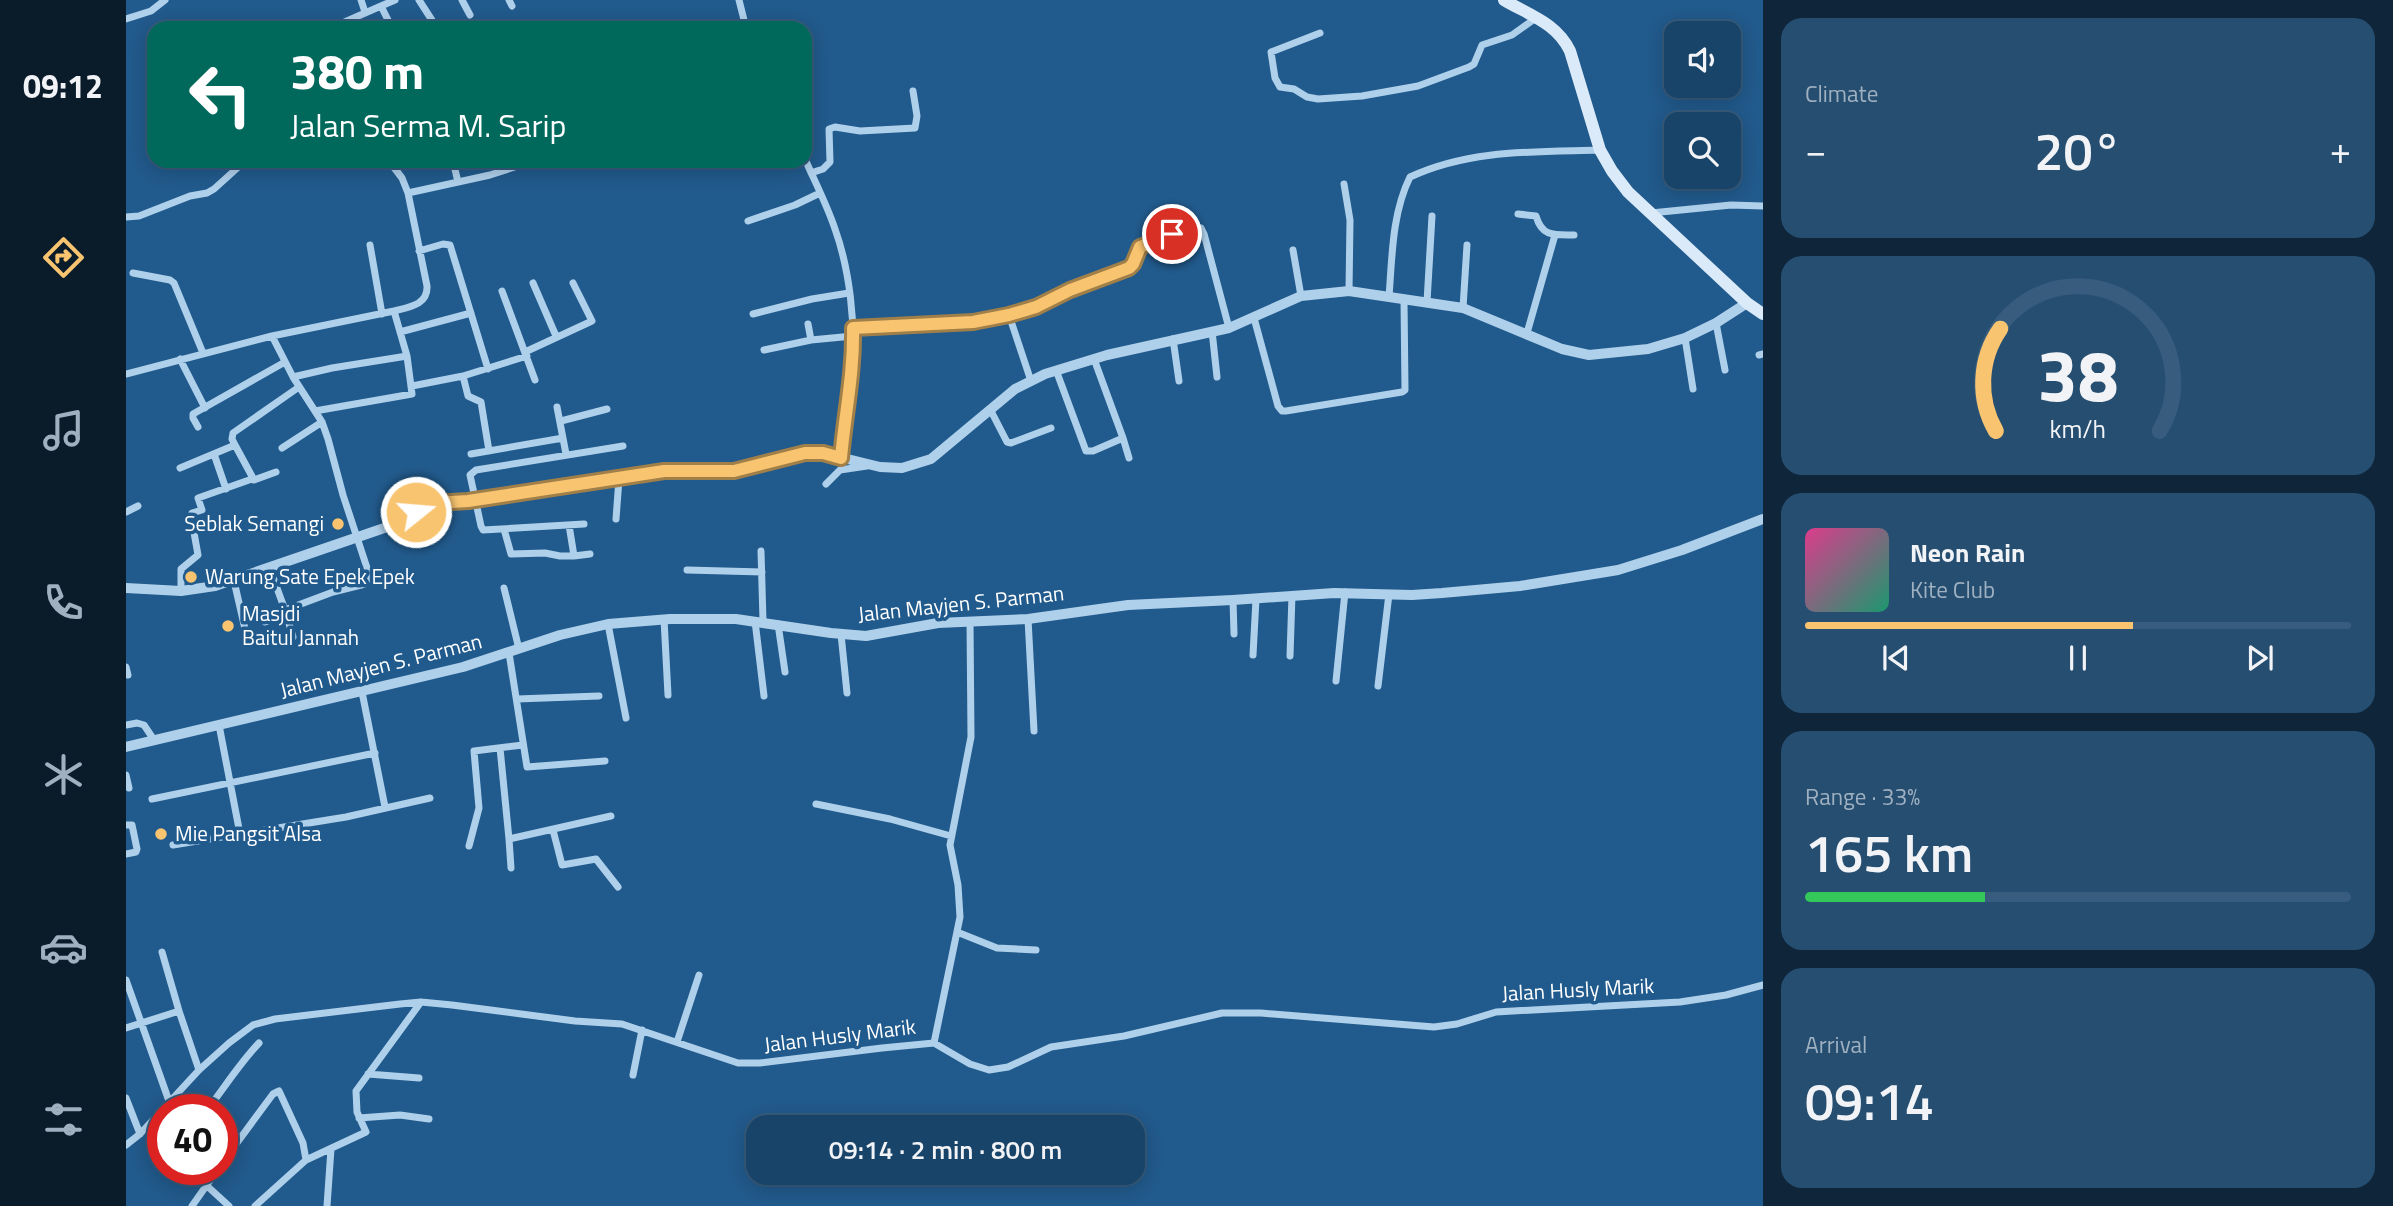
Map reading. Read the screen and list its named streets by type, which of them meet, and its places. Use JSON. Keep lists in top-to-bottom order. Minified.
{"streets":{"street":["Jalan Mayjen S. Parman","Jalan Husly Marik"]},"places":["Seblak Semangi","Warung Sate Epek Epek","Masjdi Baitul Jannah","Mie Pangsit Alsa"],"page":{"tabs":"09:12","tile":["Climate",["Range · 33%","165 km"],["Arrival","09:14"]],"turn":["380 m","Jalan Serma M. Sarip"],"heat":["−","20°","+"],"song":["Neon Rain","Kite Club"],"limit":"40","trip":"09:14 · 2 min · 800 m","gauge":["38","km/h"]}}
